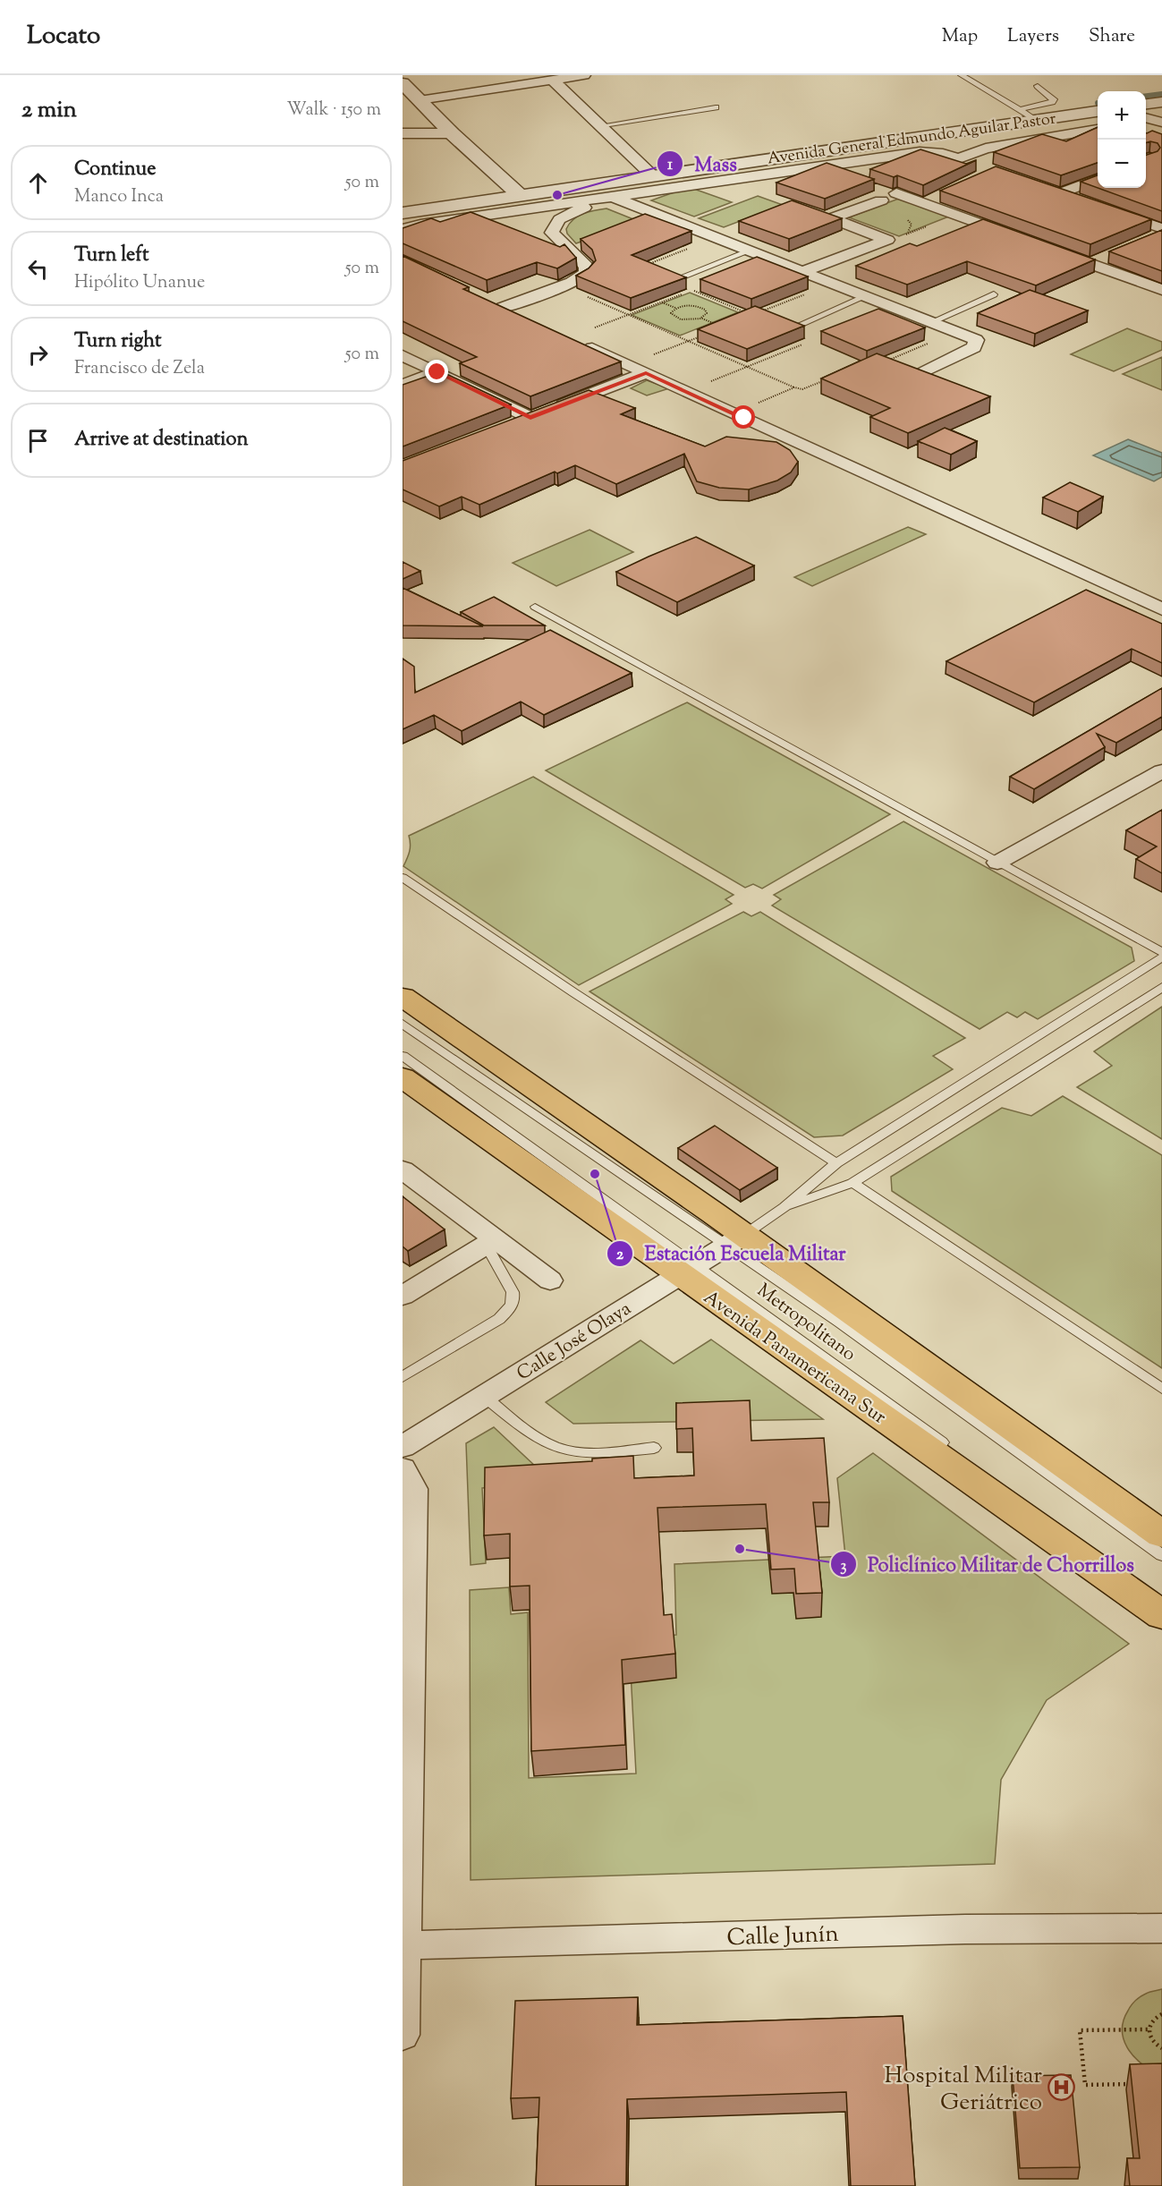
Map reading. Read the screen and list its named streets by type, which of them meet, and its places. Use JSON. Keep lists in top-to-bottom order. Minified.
{"streets":{"main road":["Avenida Panamericana Sur"],"street":["Avenida General Edmundo Aguilar Pastor","Calle José Olaya","Calle Junín"],"lane":["Metropolitano"]},"crossings":[["Metropolitano","Calle José Olaya"],["Metropolitano","Avenida Panamericana Sur"],["Calle José Olaya","Avenida Panamericana Sur"]],"places":{"other":["Mass","Estación Escuela Militar","Policlínico Militar de Chorrillos"],"hospital":["Hospital Militar Geriátrico"]},"page":{"header":"Locato","nav":["Map","Layers","Share"],"heading":["2 min","Walk · 150 m"],"map_buttons":["+","−"],"list":[["Continue","Manco Inca","50 m"],["Turn left","Hipólito Unanue","50 m"],["Turn right","Francisco de Zela","50 m"],"Arrive at destination"]}}
